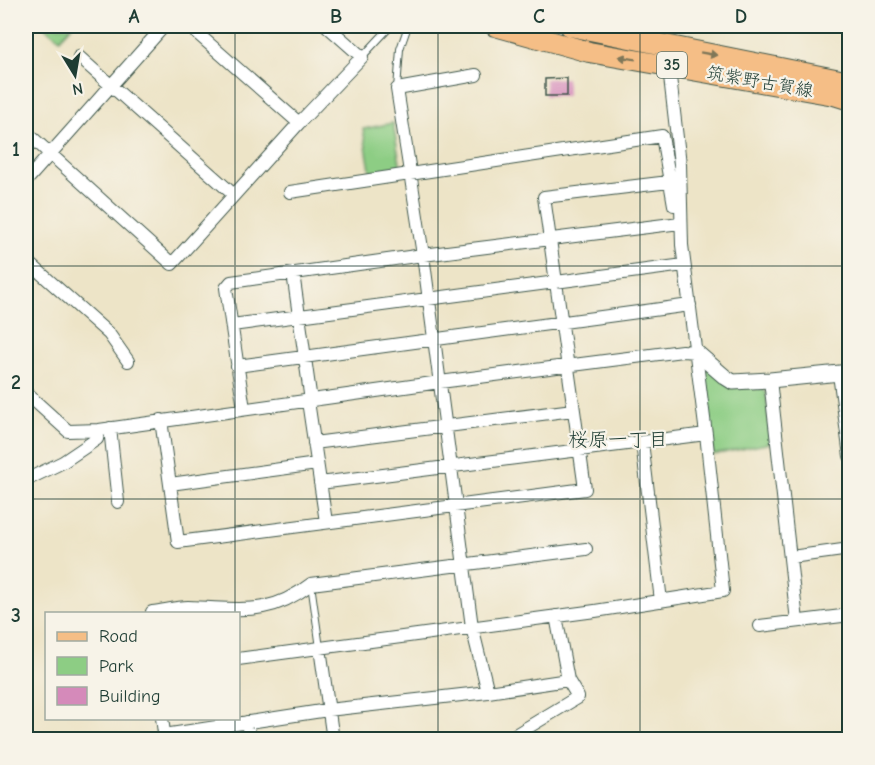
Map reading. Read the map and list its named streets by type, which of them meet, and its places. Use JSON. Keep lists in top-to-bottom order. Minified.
{"streets":{"main road":["35","筑紫野古賀線"]},"districts":["桜原一丁目"],"legend":["Road","Park","Building"],"north":"bottom","grid":{"columns":["A","B","C","D"],"rows":["1","2","3"]}}
